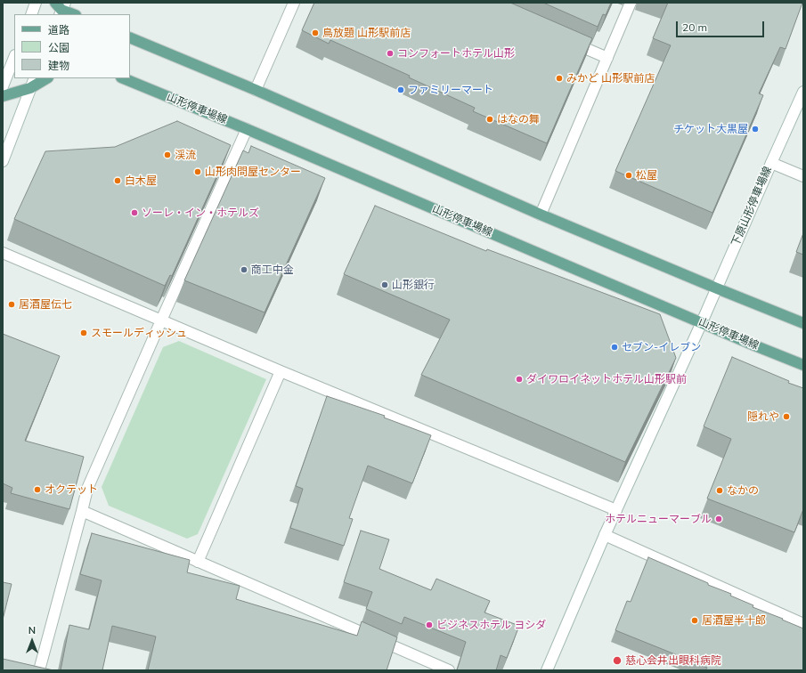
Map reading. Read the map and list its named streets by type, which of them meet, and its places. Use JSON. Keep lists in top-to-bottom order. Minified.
{"streets":{"main road":["山形停車場線"],"street":["下原山形停車場線"]},"crossings":[["山形停車場線","下原山形停車場線"]],"places":["鳥放題 山形駅前店","コンフォートホテル山形","みかど 山形駅前店","ファミリーマート","はなの舞","チケット大黒屋","渓流","山形肉問屋センター","松屋","白木屋","ソーレ・イン・ホテルズ","商工中金","山形銀行","居酒屋伝七","スモールディッシュ","セブン-イレブン","ダイワロイネットホテル山形駅前","隠れや","オクテット","なかの","ホテルニューマーブル","居酒屋半十郎","ビジネスホテル ヨシダ","慈心会井出眼科病院"],"legend":["道路","公園","建物"],"scale_bar":"20 m","north":"top"}
